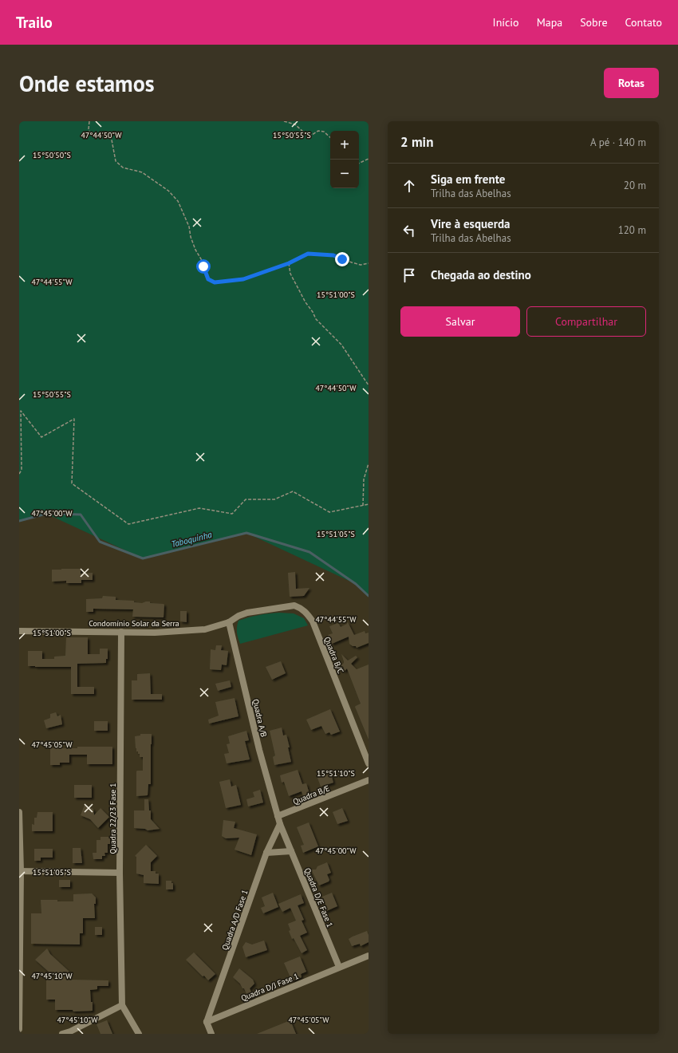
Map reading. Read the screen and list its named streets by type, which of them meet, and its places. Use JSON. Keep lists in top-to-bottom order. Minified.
{"streets":{"street":["Condomínio Solar da Serra","Quadra B/C","Quadra A/B","Quadra B/E","Quadra 22/23 Fase 1","Quadra D/E Fase 1","Quadra A/D Fase 1","Quadra D/J Fase 1"]},"crossings":[["Condomínio Solar da Serra","Quadra B/C"],["Condomínio Solar da Serra","Quadra A/B"],["Condomínio Solar da Serra","Quadra 22/23 Fase 1"],["Quadra B/C","Quadra A/B"],["Quadra A/B","Quadra B/E"],["Quadra A/B","Quadra D/E Fase 1"],["Quadra B/E","Quadra D/E Fase 1"],["Quadra D/E Fase 1","Quadra A/D Fase 1"],["Quadra D/E Fase 1","Quadra D/J Fase 1"],["Quadra A/D Fase 1","Quadra D/J Fase 1"]],"water":["Taboquinha"],"page":{"header":"Trailo","nav":["Início","Mapa","Sobre","Contato"],"buttons":["Rotas",["Salvar","Compartilhar"]],"title":"Onde estamos","heading":["2 min","A pé · 140 m"],"map_buttons":["+","−"],"list":[["Siga em frente","Trilha das Abelhas","20 m"],["Vire à esquerda","Trilha das Abelhas","120 m"],"Chegada ao destino"]},"coordinates":["47°44'50\"W","15°50'55\"S","15°50'50\"S","47°44'55\"W","15°51'00\"S","47°45'00\"W","15°51'05\"S","47°45'05\"W","15°51'10\"S","47°45'10\"W"]}
